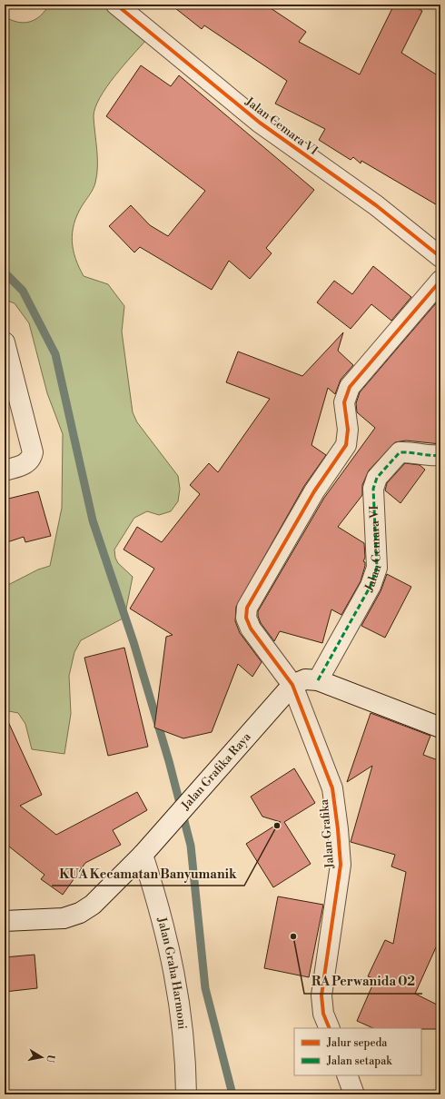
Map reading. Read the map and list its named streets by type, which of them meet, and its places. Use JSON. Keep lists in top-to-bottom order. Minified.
{"streets":{"street":["Jalan Cemara VI","Jalan Grafika Raya","Jalan Grafika","Jalan Graha Harmoni"]},"crossings":[["Jalan Grafika Raya","Jalan Grafika"],["Jalan Grafika Raya","Jalan Graha Harmoni"]],"places":["KUA Kecamatan Banyumanik","RA Perwanida 02"],"legend":["Jalur sepeda","Jalan setapak"],"north":"right"}
